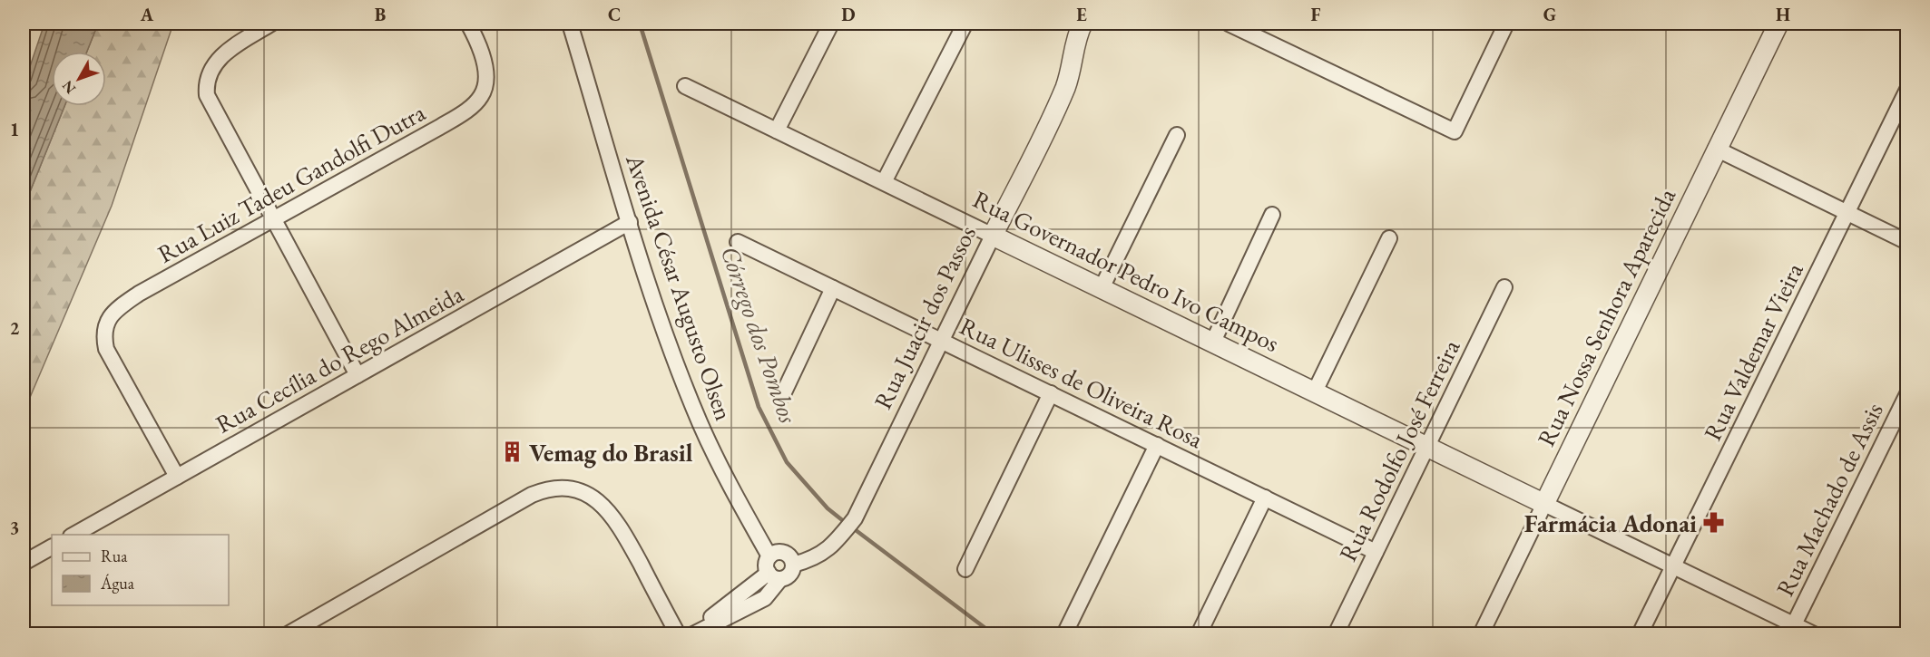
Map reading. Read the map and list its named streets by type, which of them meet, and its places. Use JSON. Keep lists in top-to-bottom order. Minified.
{"streets":{"street":["Rua Luiz Tadeu Gandolfi Dutra","Rua Governador Pedro Ivo Campos","Avenida César Augusto Olsen","Rua Juacir dos Passos","Rua Nossa Senhora Aparecida","Rua Valdemar Vieira","Rua Cecília do Rego Almeida","Rua Ulisses de Oliveira Rosa","Rua Rodolfo José Ferreira","Rua Machado de Assis"]},"crossings":[["Rua Luiz Tadeu Gandolfi Dutra","Rua Cecília do Rego Almeida"],["Rua Governador Pedro Ivo Campos","Rua Juacir dos Passos"],["Rua Governador Pedro Ivo Campos","Rua Nossa Senhora Aparecida"],["Rua Governador Pedro Ivo Campos","Rua Rodolfo José Ferreira"],["Avenida César Augusto Olsen","Rua Juacir dos Passos"],["Avenida César Augusto Olsen","Rua Cecília do Rego Almeida"],["Rua Juacir dos Passos","Rua Ulisses de Oliveira Rosa"],["Rua Ulisses de Oliveira Rosa","Rua Rodolfo José Ferreira"]],"water":["Córrego dos Pombos"],"places":{"building":["Vemag do Brasil"],"pharmacy":["Farmácia Adonai"]},"legend":["Rua","Água"],"north":"bottom left","grid":{"columns":["A","B","C","D","E","F","G","H"],"rows":["1","2","3"]}}
